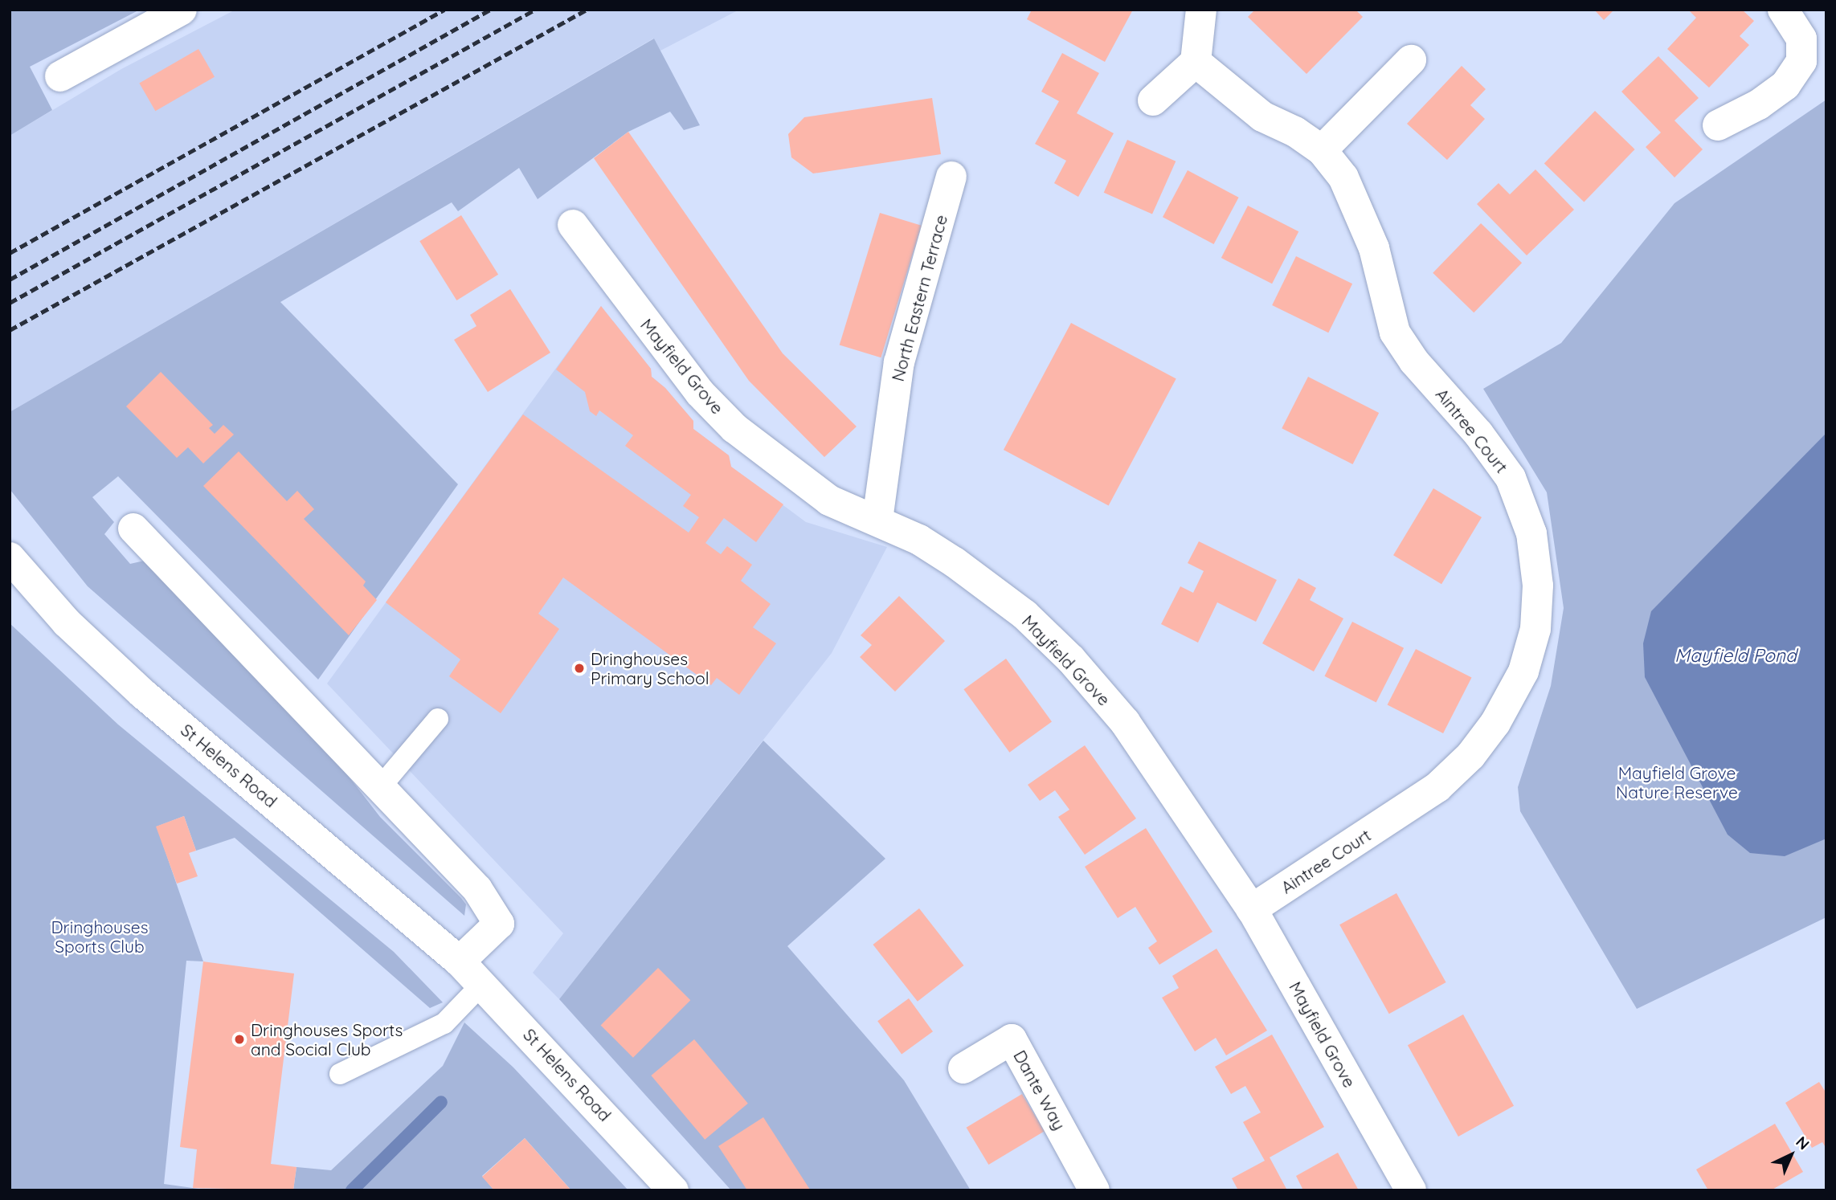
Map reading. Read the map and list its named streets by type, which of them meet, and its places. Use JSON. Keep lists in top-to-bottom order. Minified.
{"streets":{"street":["North Eastern Terrace","Mayfield Grove","Aintree Court","St Helens Road","Dante Way"]},"crossings":[["North Eastern Terrace","Mayfield Grove"],["Mayfield Grove","Aintree Court"]],"water":["Mayfield Pond"],"parks":["Mayfield Grove Nature Reserve","Dringhouses Sports Club"],"places":["Dringhouses Primary School","Dringhouses Sports and Social Club"],"north":"top right"}
